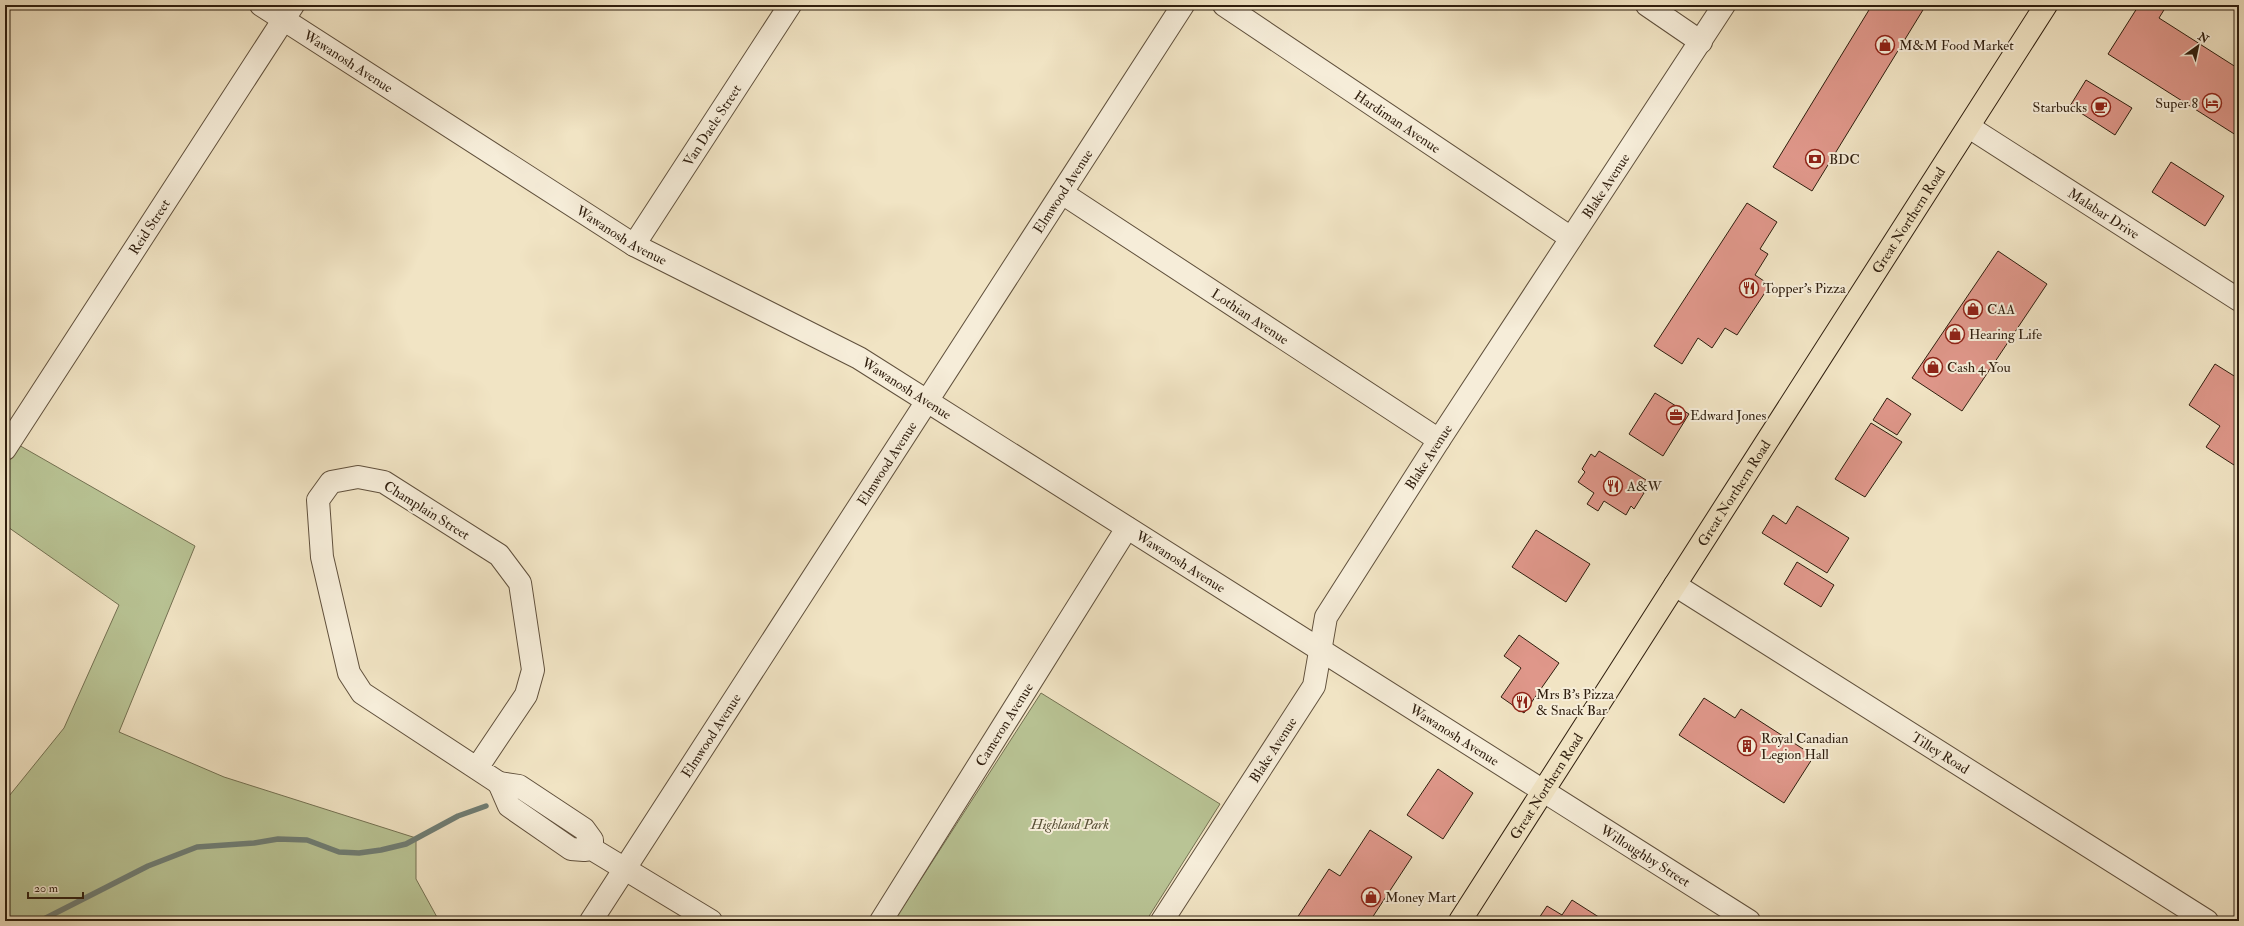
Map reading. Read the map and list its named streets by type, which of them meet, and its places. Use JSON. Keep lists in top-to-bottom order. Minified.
{"streets":{"main road":["Great Northern Road"],"street":["Wawanosh Avenue","Hardiman Avenue","Van Daele Street","Blake Avenue","Elmwood Avenue","Malabar Drive","Reid Street","Lothian Avenue","Champlain Street","Cameron Avenue","Tilley Road","Willoughby Street"]},"crossings":[["Wawanosh Avenue","Van Daele Street"],["Wawanosh Avenue","Blake Avenue"],["Wawanosh Avenue","Elmwood Avenue"],["Wawanosh Avenue","Great Northern Road"],["Wawanosh Avenue","Reid Street"],["Wawanosh Avenue","Cameron Avenue"],["Wawanosh Avenue","Willoughby Street"],["Hardiman Avenue","Blake Avenue"],["Blake Avenue","Lothian Avenue"],["Elmwood Avenue","Lothian Avenue"],["Elmwood Avenue","Champlain Street"],["Malabar Drive","Great Northern Road"],["Great Northern Road","Tilley Road"],["Great Northern Road","Willoughby Street"]],"parks":["Highland Park"],"places":{"shop":["M&M Food Market","CAA","Hearing Life","Cash 4 You","Money Mart"],"hotel":["Super 8"],"cafe":["Starbucks"],"bank":["BDC"],"restaurant":["Topper's Pizza","A&W","Mrs B's Pizza & Snack Bar"],"office":["Edward Jones"],"building":["Royal Canadian Legion Hall"]},"scale_bar":"20 m","north":"top right"}
